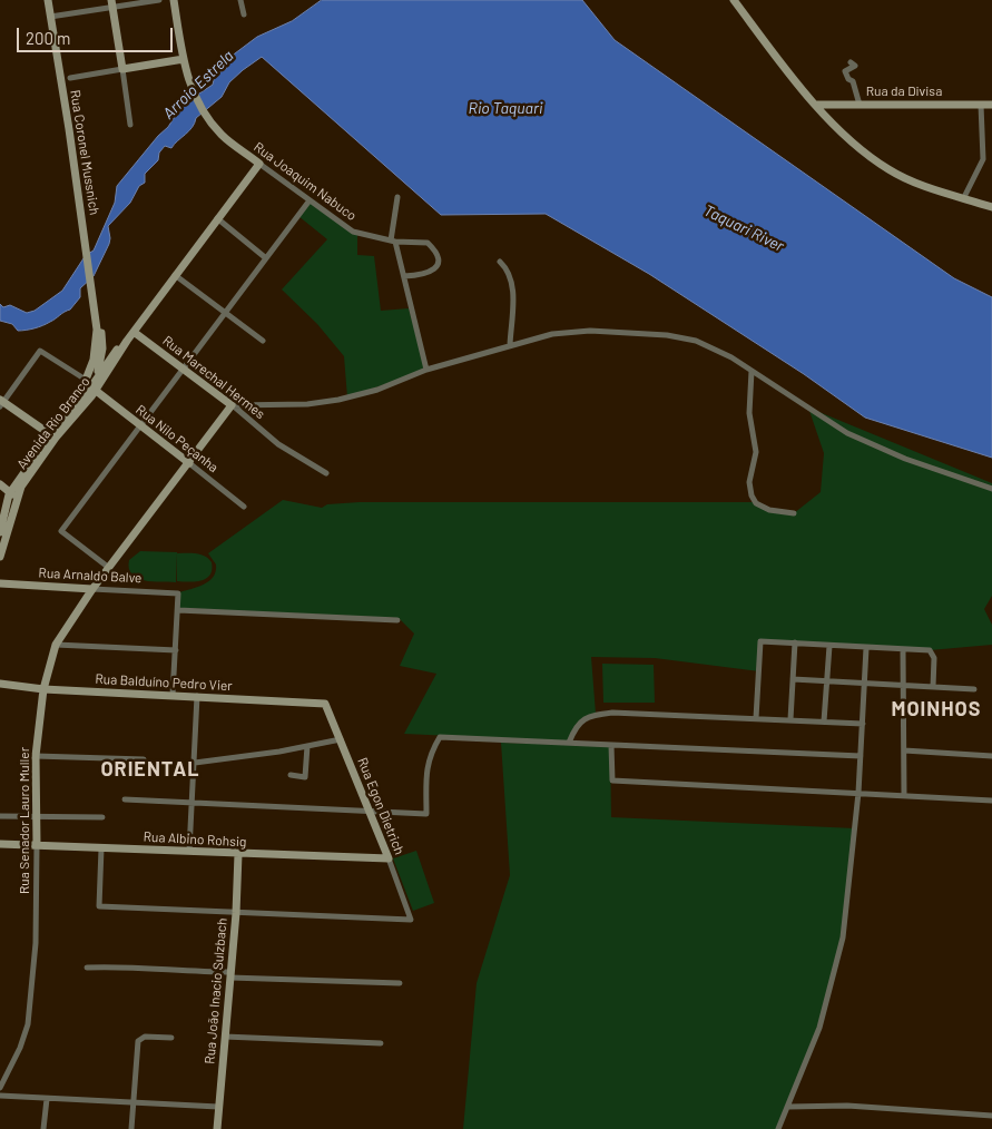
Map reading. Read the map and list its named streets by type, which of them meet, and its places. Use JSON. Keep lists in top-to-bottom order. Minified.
{"streets":{"street":["Rua da Divisa","Rua Coronel Mussnich","Rua Joaquim Nabuco","Rua Marechal Hermes","Avenida Rio Branco","Rua Nilo Peçanha","Rua Arnaldo Balve","Rua Balduíno Pedro Vier","Rua Egon Dietrich","Rua Senador Lauro Muller","Rua Albino Rohsig","Rua João Inacio Sulzbach"]},"crossings":[["Rua Coronel Mussnich","Avenida Rio Branco"],["Rua Coronel Mussnich","Rua Nilo Peçanha"],["Rua Joaquim Nabuco","Avenida Rio Branco"],["Rua Marechal Hermes","Avenida Rio Branco"],["Rua Marechal Hermes","Rua Senador Lauro Muller"],["Avenida Rio Branco","Rua Nilo Peçanha"],["Rua Nilo Peçanha","Rua Senador Lauro Muller"],["Rua Arnaldo Balve","Rua Senador Lauro Muller"],["Rua Balduíno Pedro Vier","Rua Egon Dietrich"],["Rua Balduíno Pedro Vier","Rua Senador Lauro Muller"],["Rua Egon Dietrich","Rua Albino Rohsig"],["Rua Egon Dietrich","Rua João Inacio Sulzbach"],["Rua Senador Lauro Muller","Rua Albino Rohsig"],["Rua Albino Rohsig","Rua João Inacio Sulzbach"]],"districts":["MOINHOS","ORIENTAL"],"water":["Arroio Estrela","Rio Taquari","Taquari River"],"scale_bar":"200 m"}
